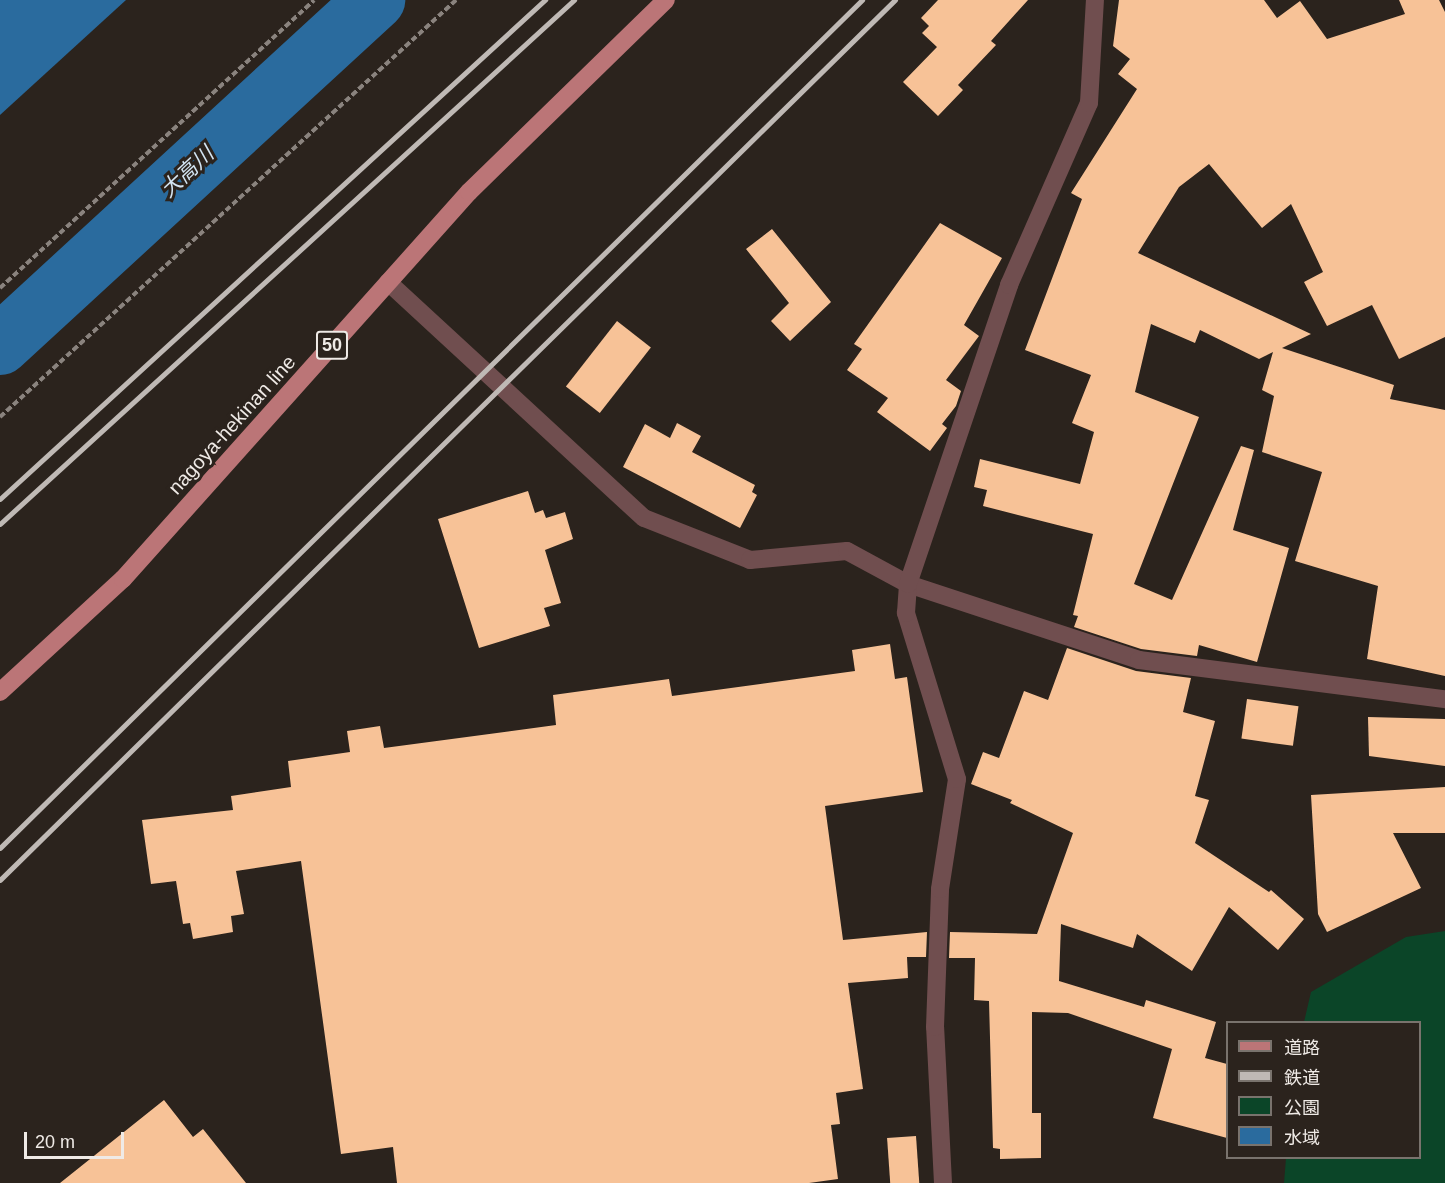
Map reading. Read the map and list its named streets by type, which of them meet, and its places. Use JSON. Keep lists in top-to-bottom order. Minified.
{"streets":{"main road":["50","nagoya-hekinan line"]},"water":["大高川"],"legend":["道路","鉄道","公園","水域"],"scale_bar":"20 m"}
